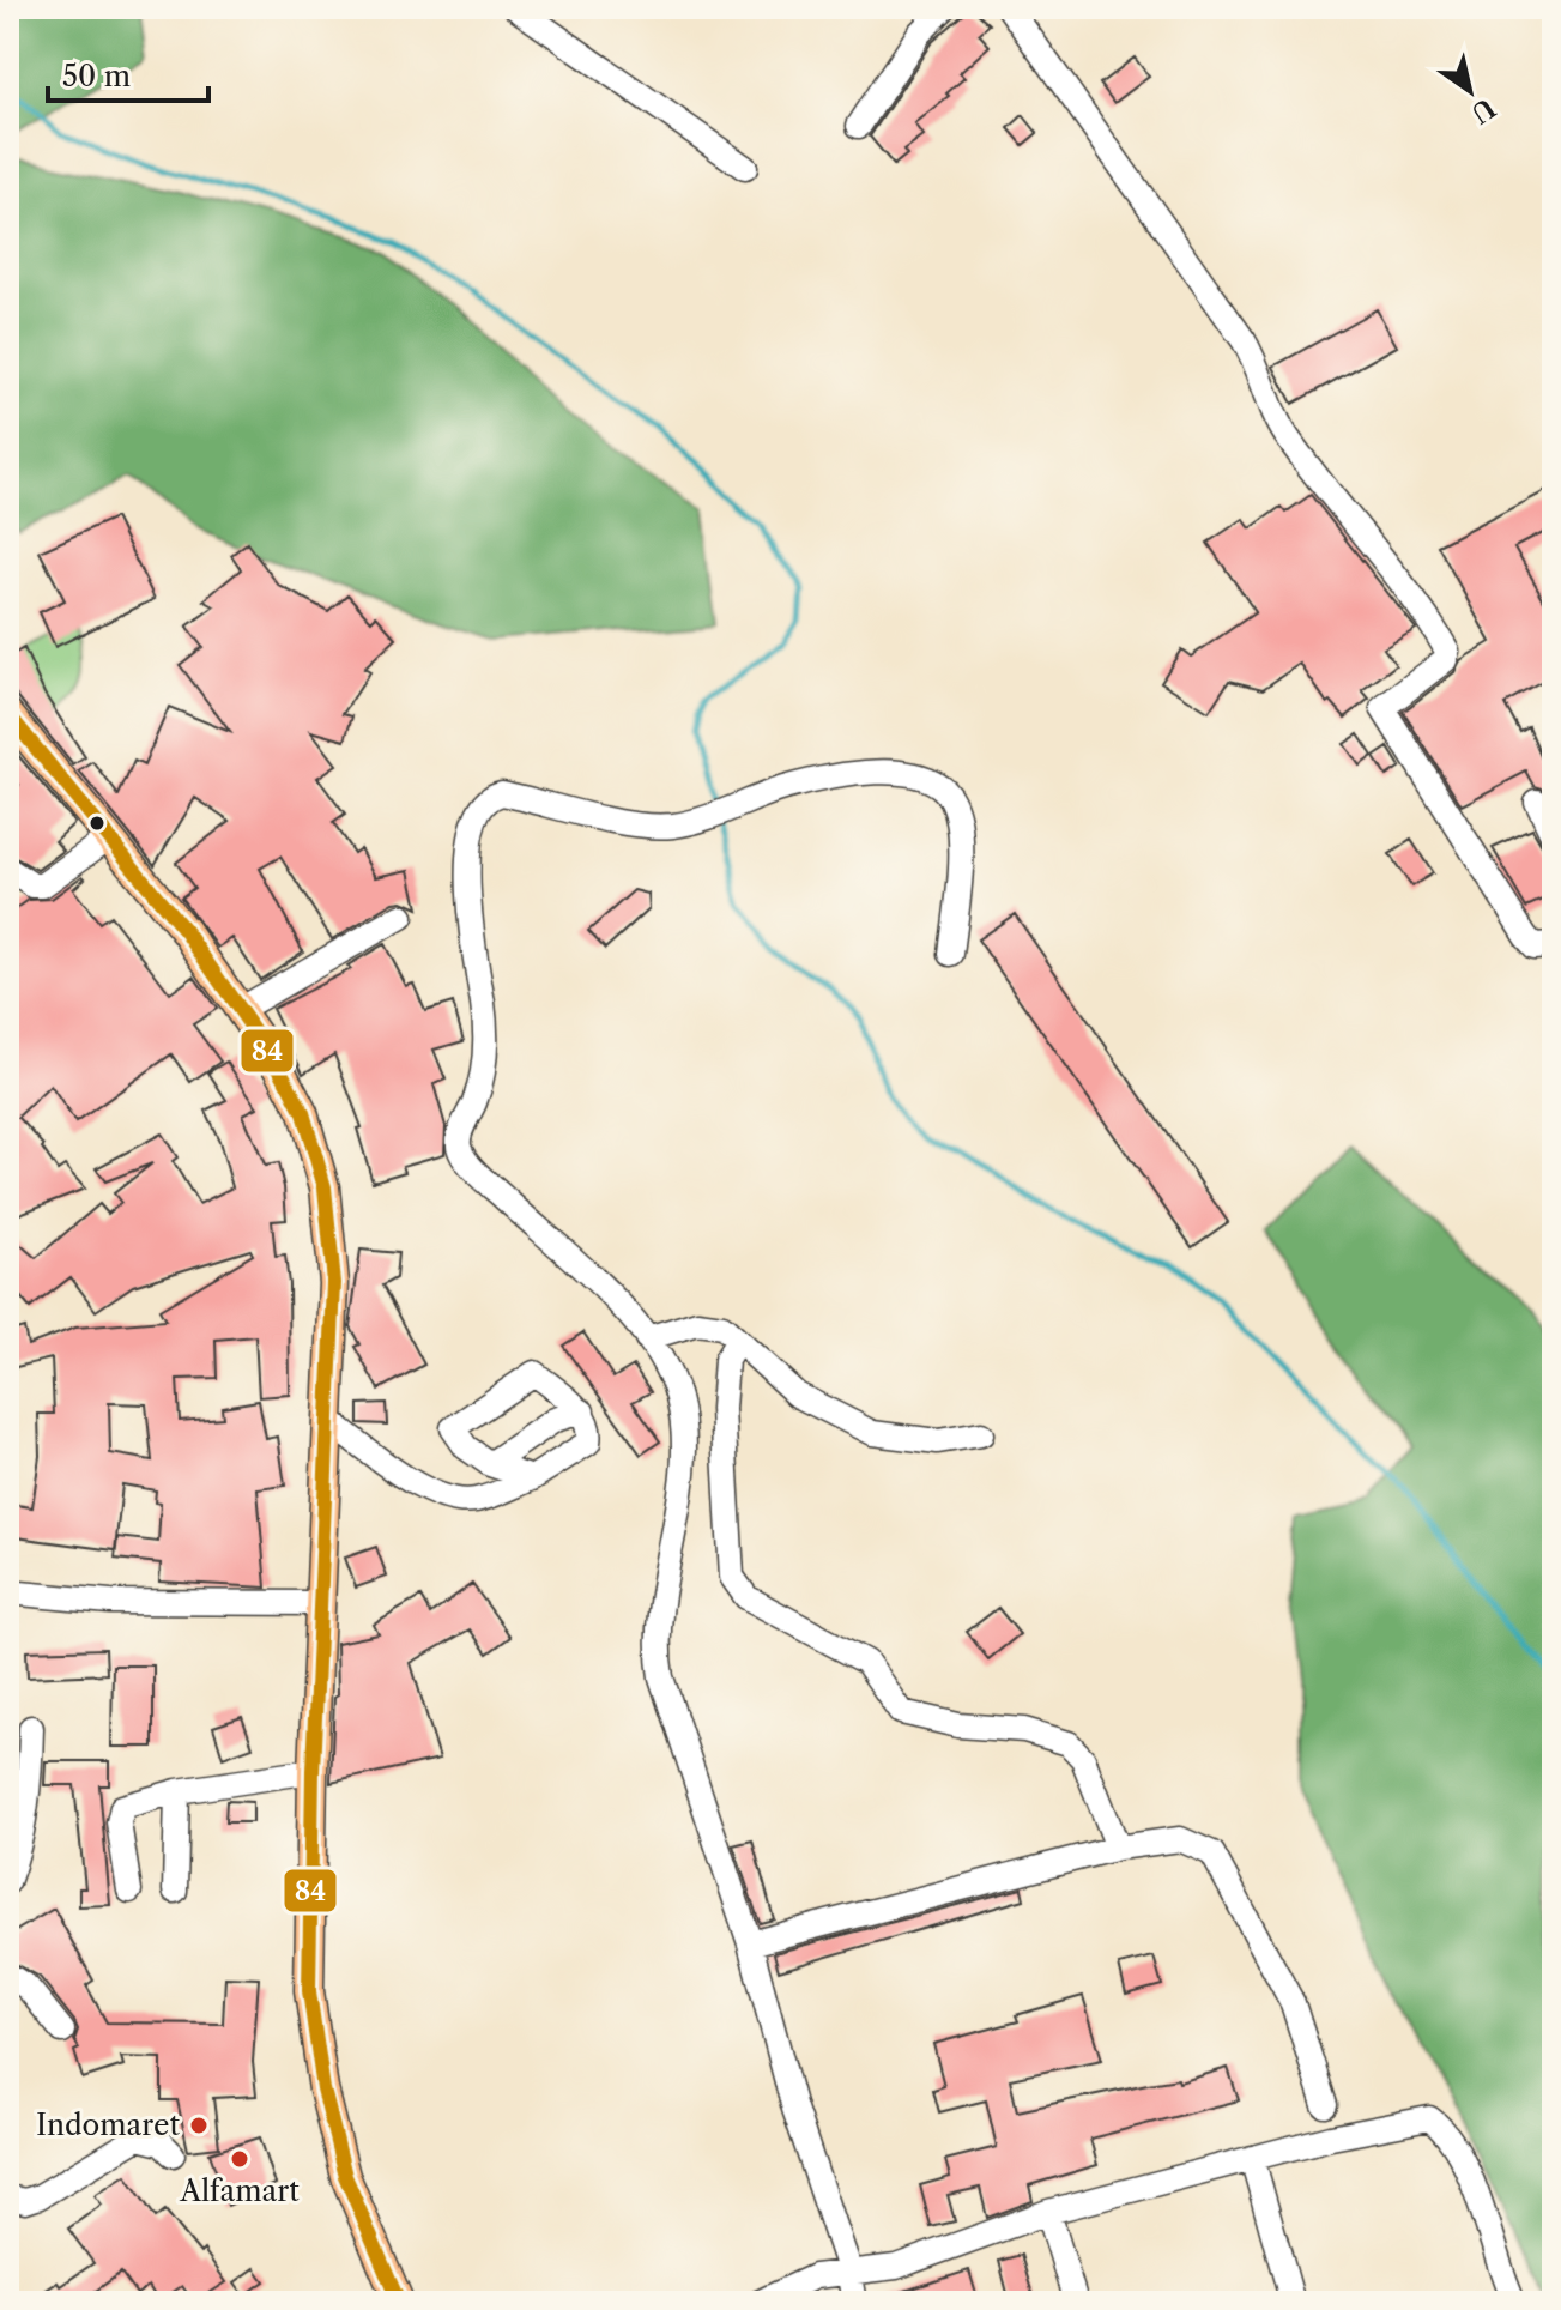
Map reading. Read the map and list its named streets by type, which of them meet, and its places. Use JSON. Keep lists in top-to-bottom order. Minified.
{"places":["Indomaret","Alfamart"],"lines":["transit line 84"],"scale_bar":"50 m","north":"bottom right"}
